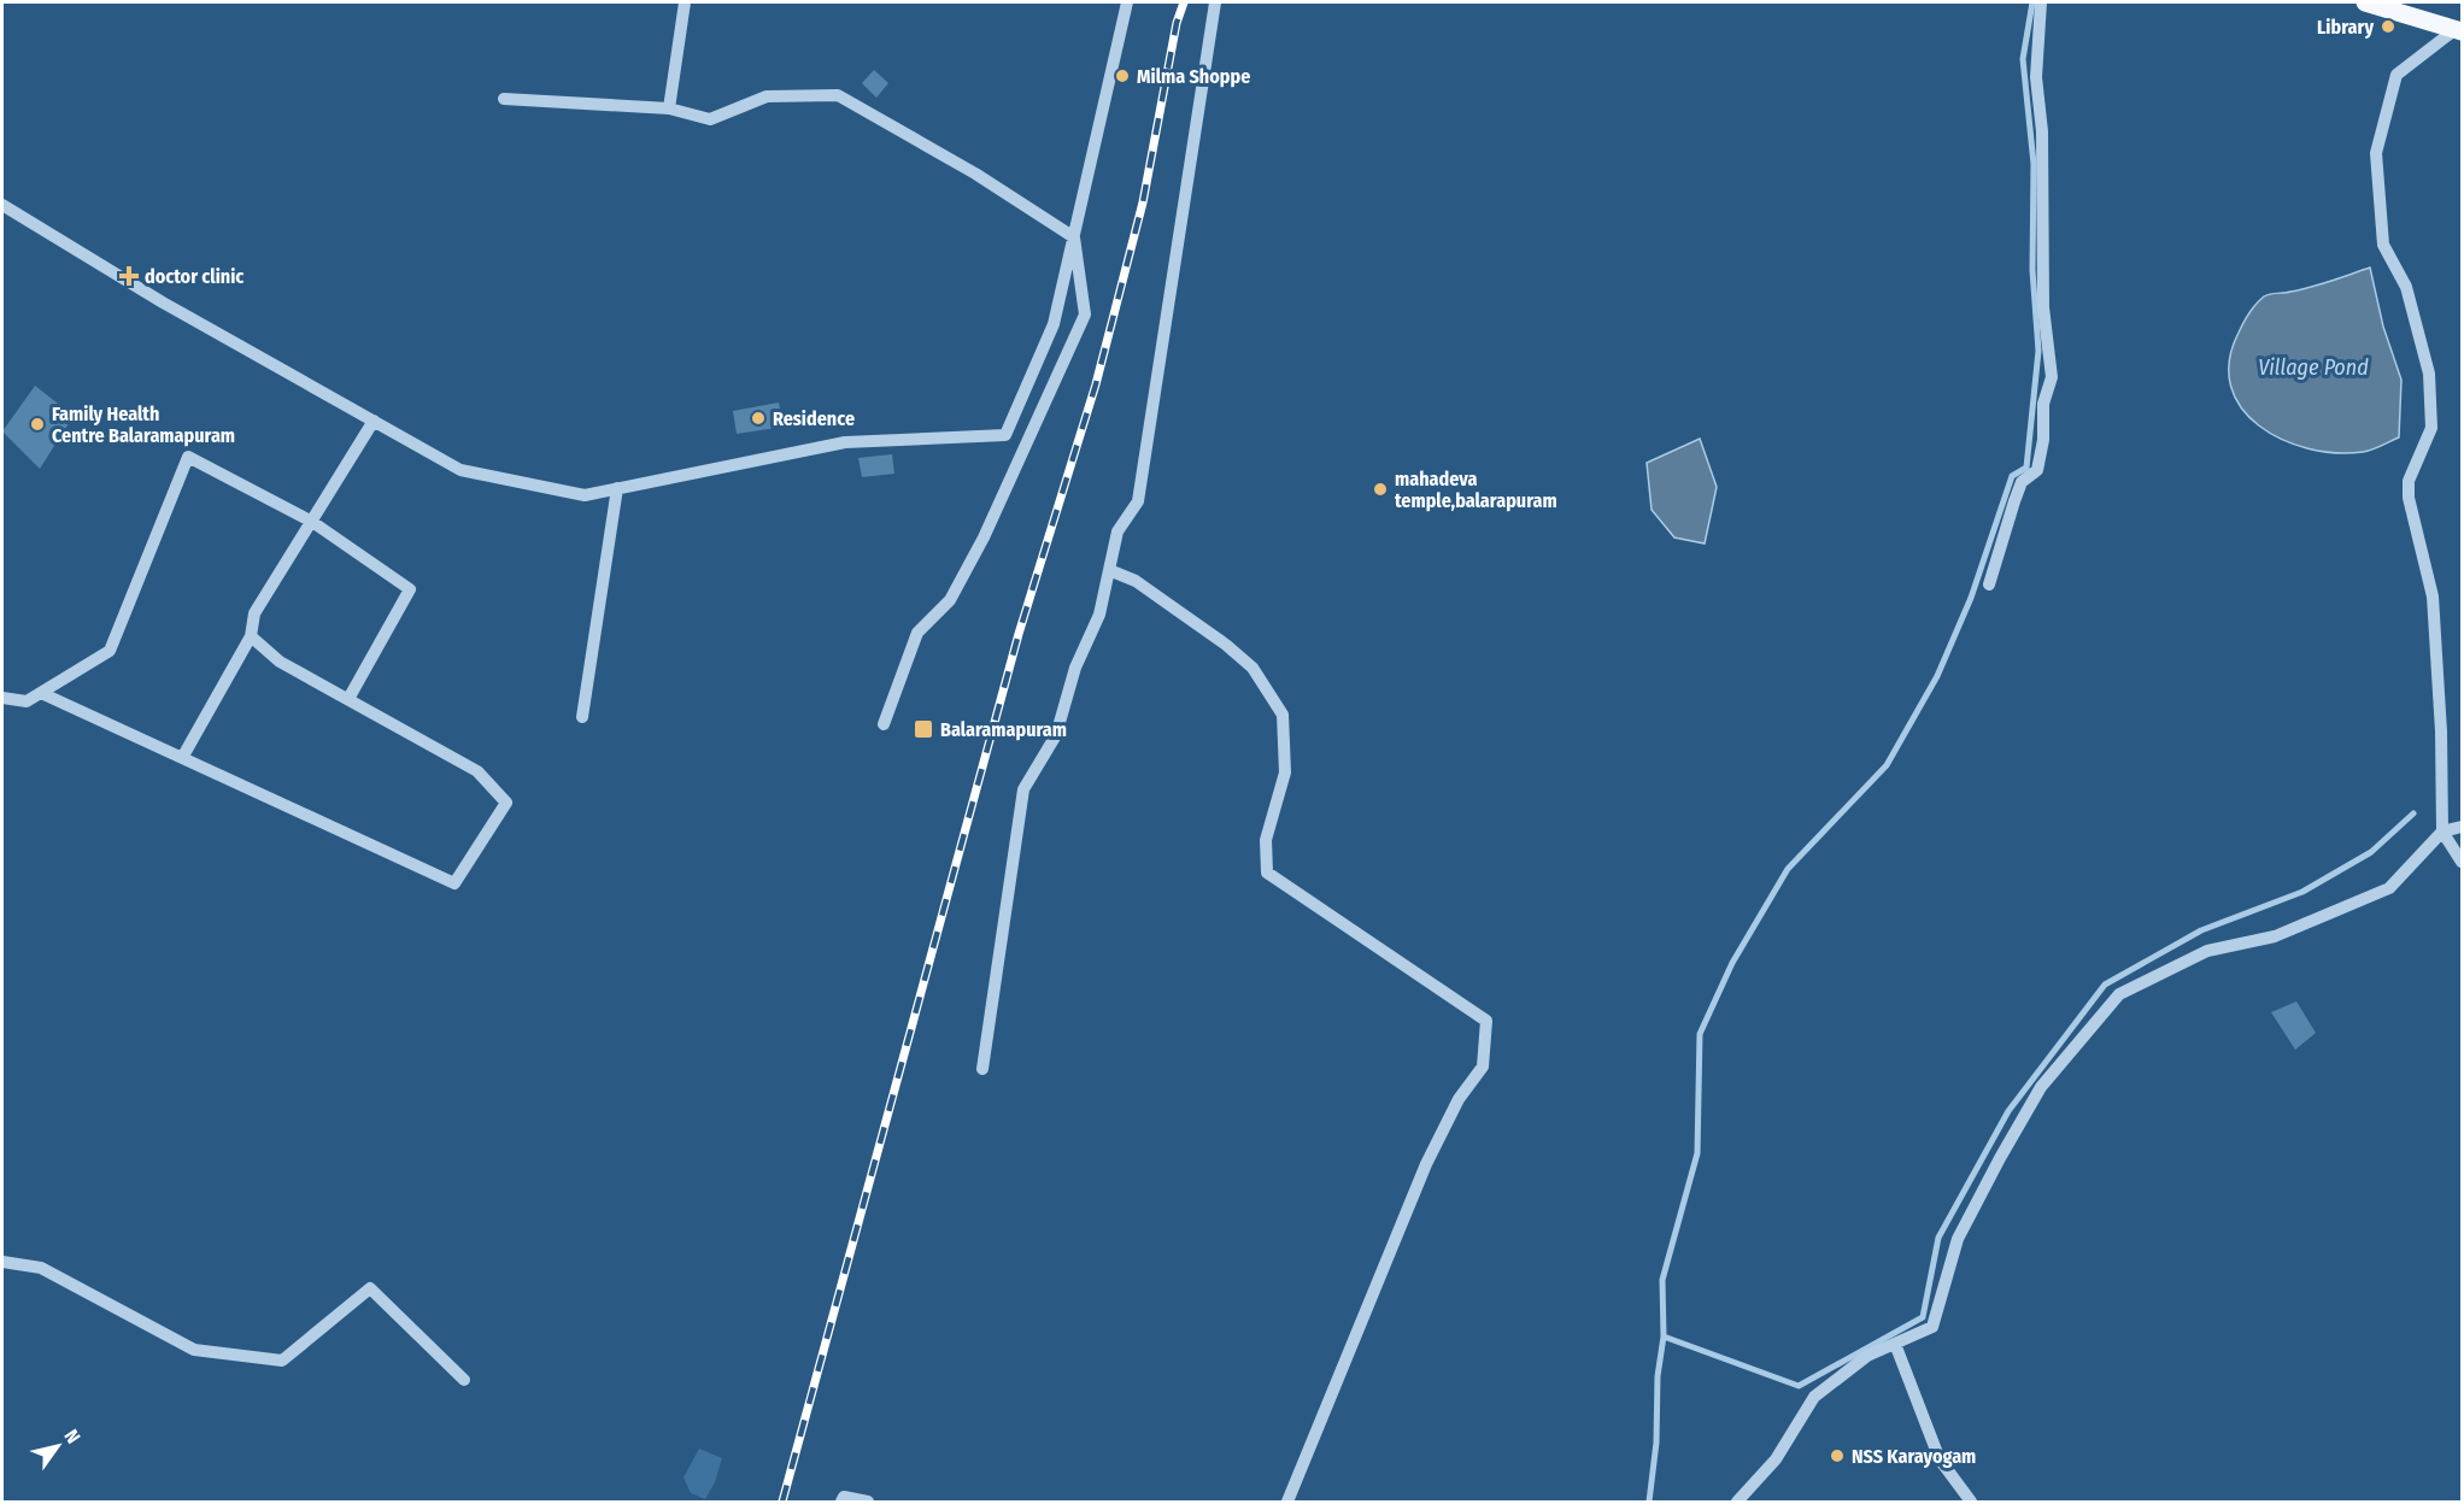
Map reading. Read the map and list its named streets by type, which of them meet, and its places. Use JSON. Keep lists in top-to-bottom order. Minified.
{"water":["Village Pond"],"places":{"other":["Library","Milma Shoppe","Residence","Family Health Centre Balaramapuram","mahadeva temple,balarapuram","NSS Karayogam"],"health":["doctor clinic"],"transit":["Balaramapuram"]},"north":"top right"}
